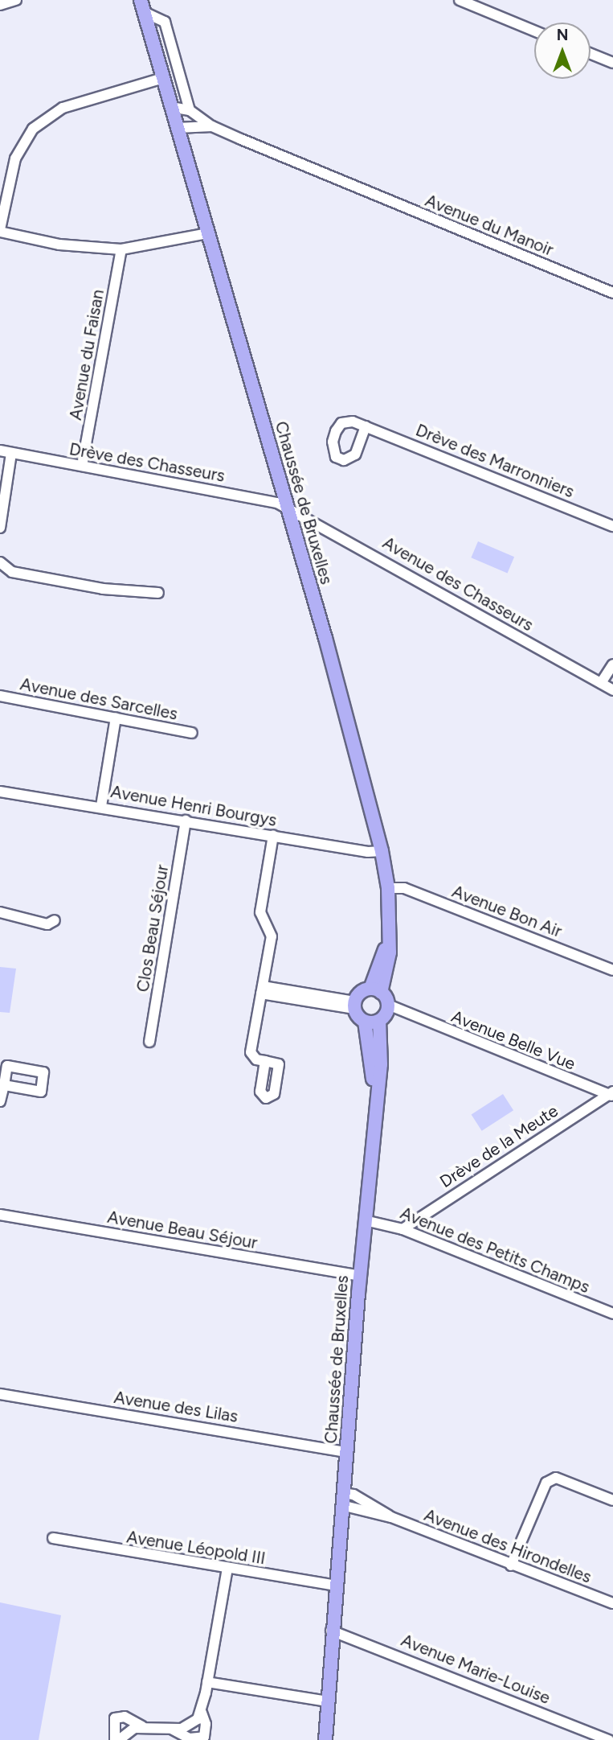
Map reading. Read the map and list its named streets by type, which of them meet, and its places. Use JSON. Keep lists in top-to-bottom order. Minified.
{"streets":{"main road":["Chaussée de Bruxelles"],"street":["Avenue du Manoir","Avenue du Faisan","Drève des Marronniers","Drève des Chasseurs","Avenue des Chasseurs","Avenue des Sarcelles","Avenue Henri Bourgys","Avenue Bon Air","Clos Beau Séjour","Avenue Belle Vue","Drève de la Meute","Avenue Beau Séjour","Avenue des Petits Champs","Avenue des Lilas","Avenue des Hirondelles","Avenue Léopold III","Avenue Marie-Louise"]},"crossings":[["Avenue du Faisan","Drève des Chasseurs"],["Drève des Chasseurs","Chaussée de Bruxelles"],["Drève des Chasseurs","Avenue des Chasseurs"],["Chaussée de Bruxelles","Avenue des Chasseurs"],["Chaussée de Bruxelles","Avenue Henri Bourgys"],["Chaussée de Bruxelles","Avenue Bon Air"],["Chaussée de Bruxelles","Avenue Belle Vue"],["Chaussée de Bruxelles","Avenue Beau Séjour"],["Chaussée de Bruxelles","Avenue des Petits Champs"],["Chaussée de Bruxelles","Avenue des Lilas"],["Chaussée de Bruxelles","Avenue des Hirondelles"],["Chaussée de Bruxelles","Avenue Léopold III"],["Chaussée de Bruxelles","Avenue Marie-Louise"],["Avenue Henri Bourgys","Clos Beau Séjour"],["Avenue Belle Vue","Drève de la Meute"],["Drève de la Meute","Avenue des Petits Champs"]],"north":"top"}
